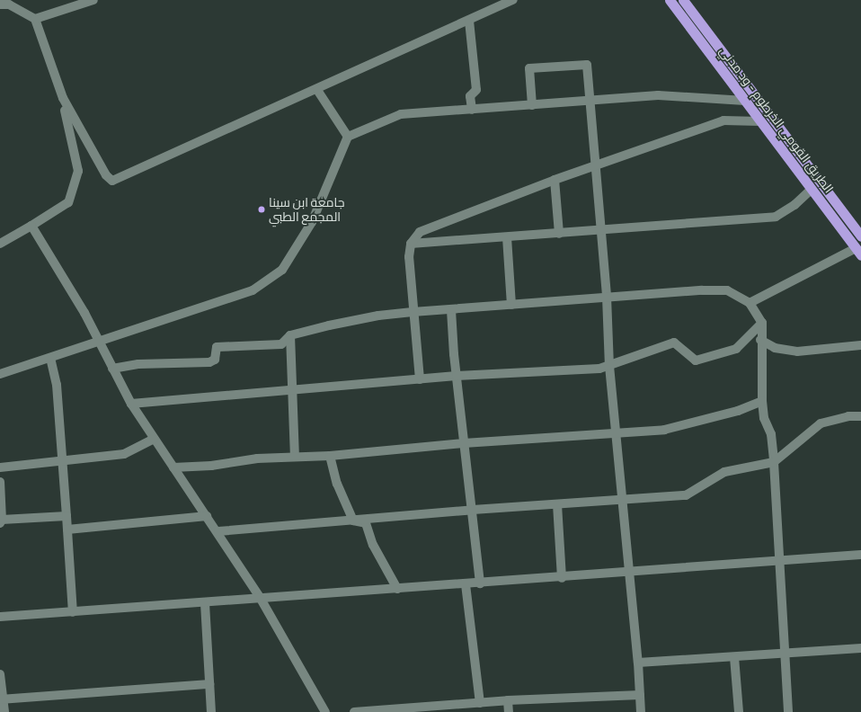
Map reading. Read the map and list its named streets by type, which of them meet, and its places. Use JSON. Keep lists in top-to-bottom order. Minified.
{"streets":{"highway":["الطريق القومي الخرطوم - ود مدني"]},"places":["جامعة ابن سينا المجمع الطبي"]}
